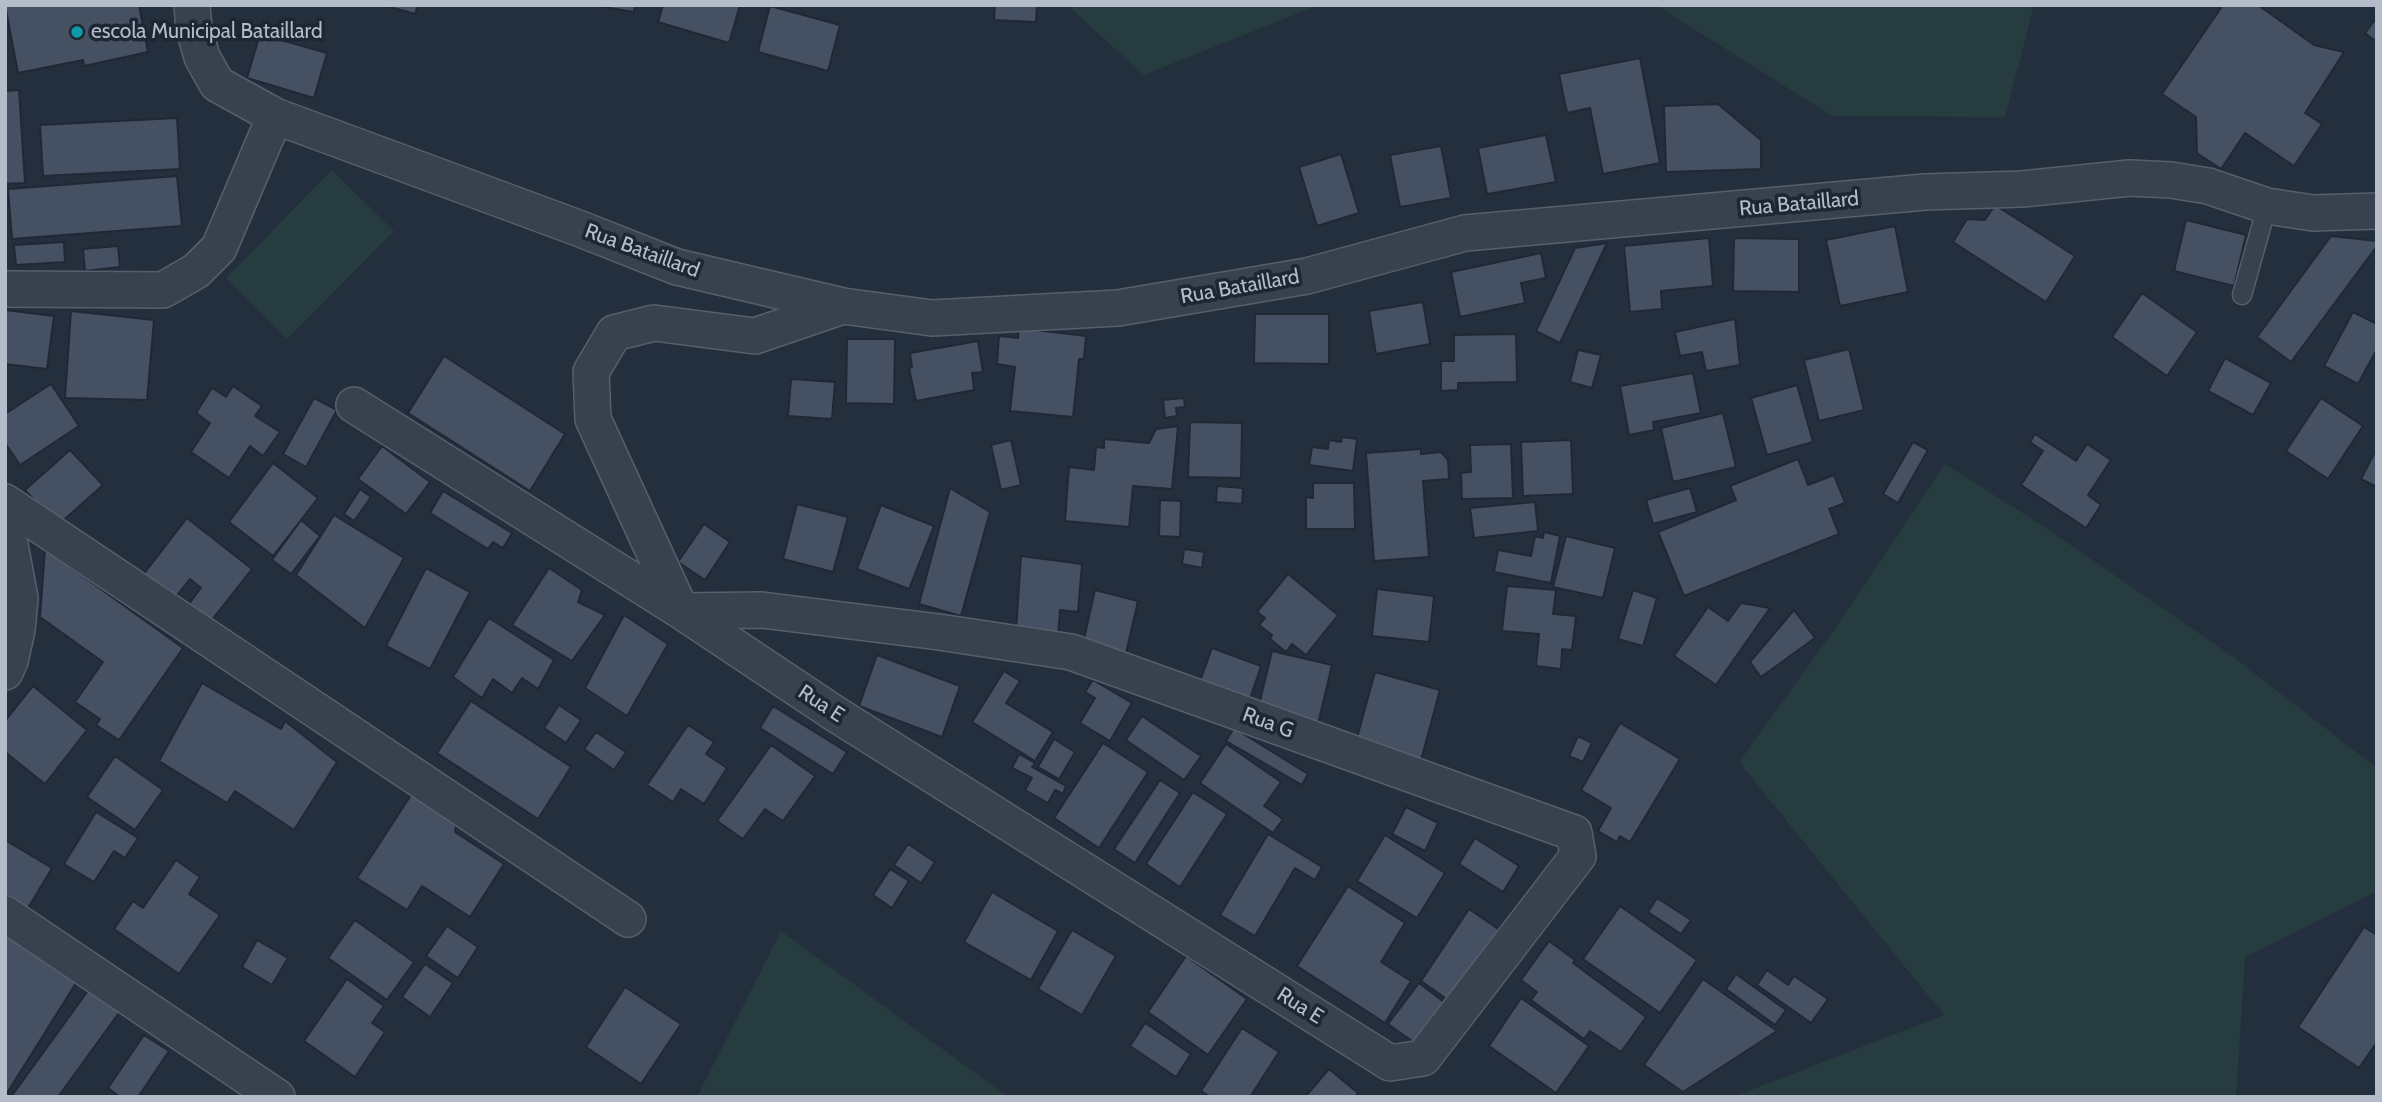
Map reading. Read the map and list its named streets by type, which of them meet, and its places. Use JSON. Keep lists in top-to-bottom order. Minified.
{"streets":{"street":["Rua Bataillard","Rua E","Rua G"]},"crossings":[["Rua E","Rua G"]],"places":["escola Municipal Bataillard"]}
